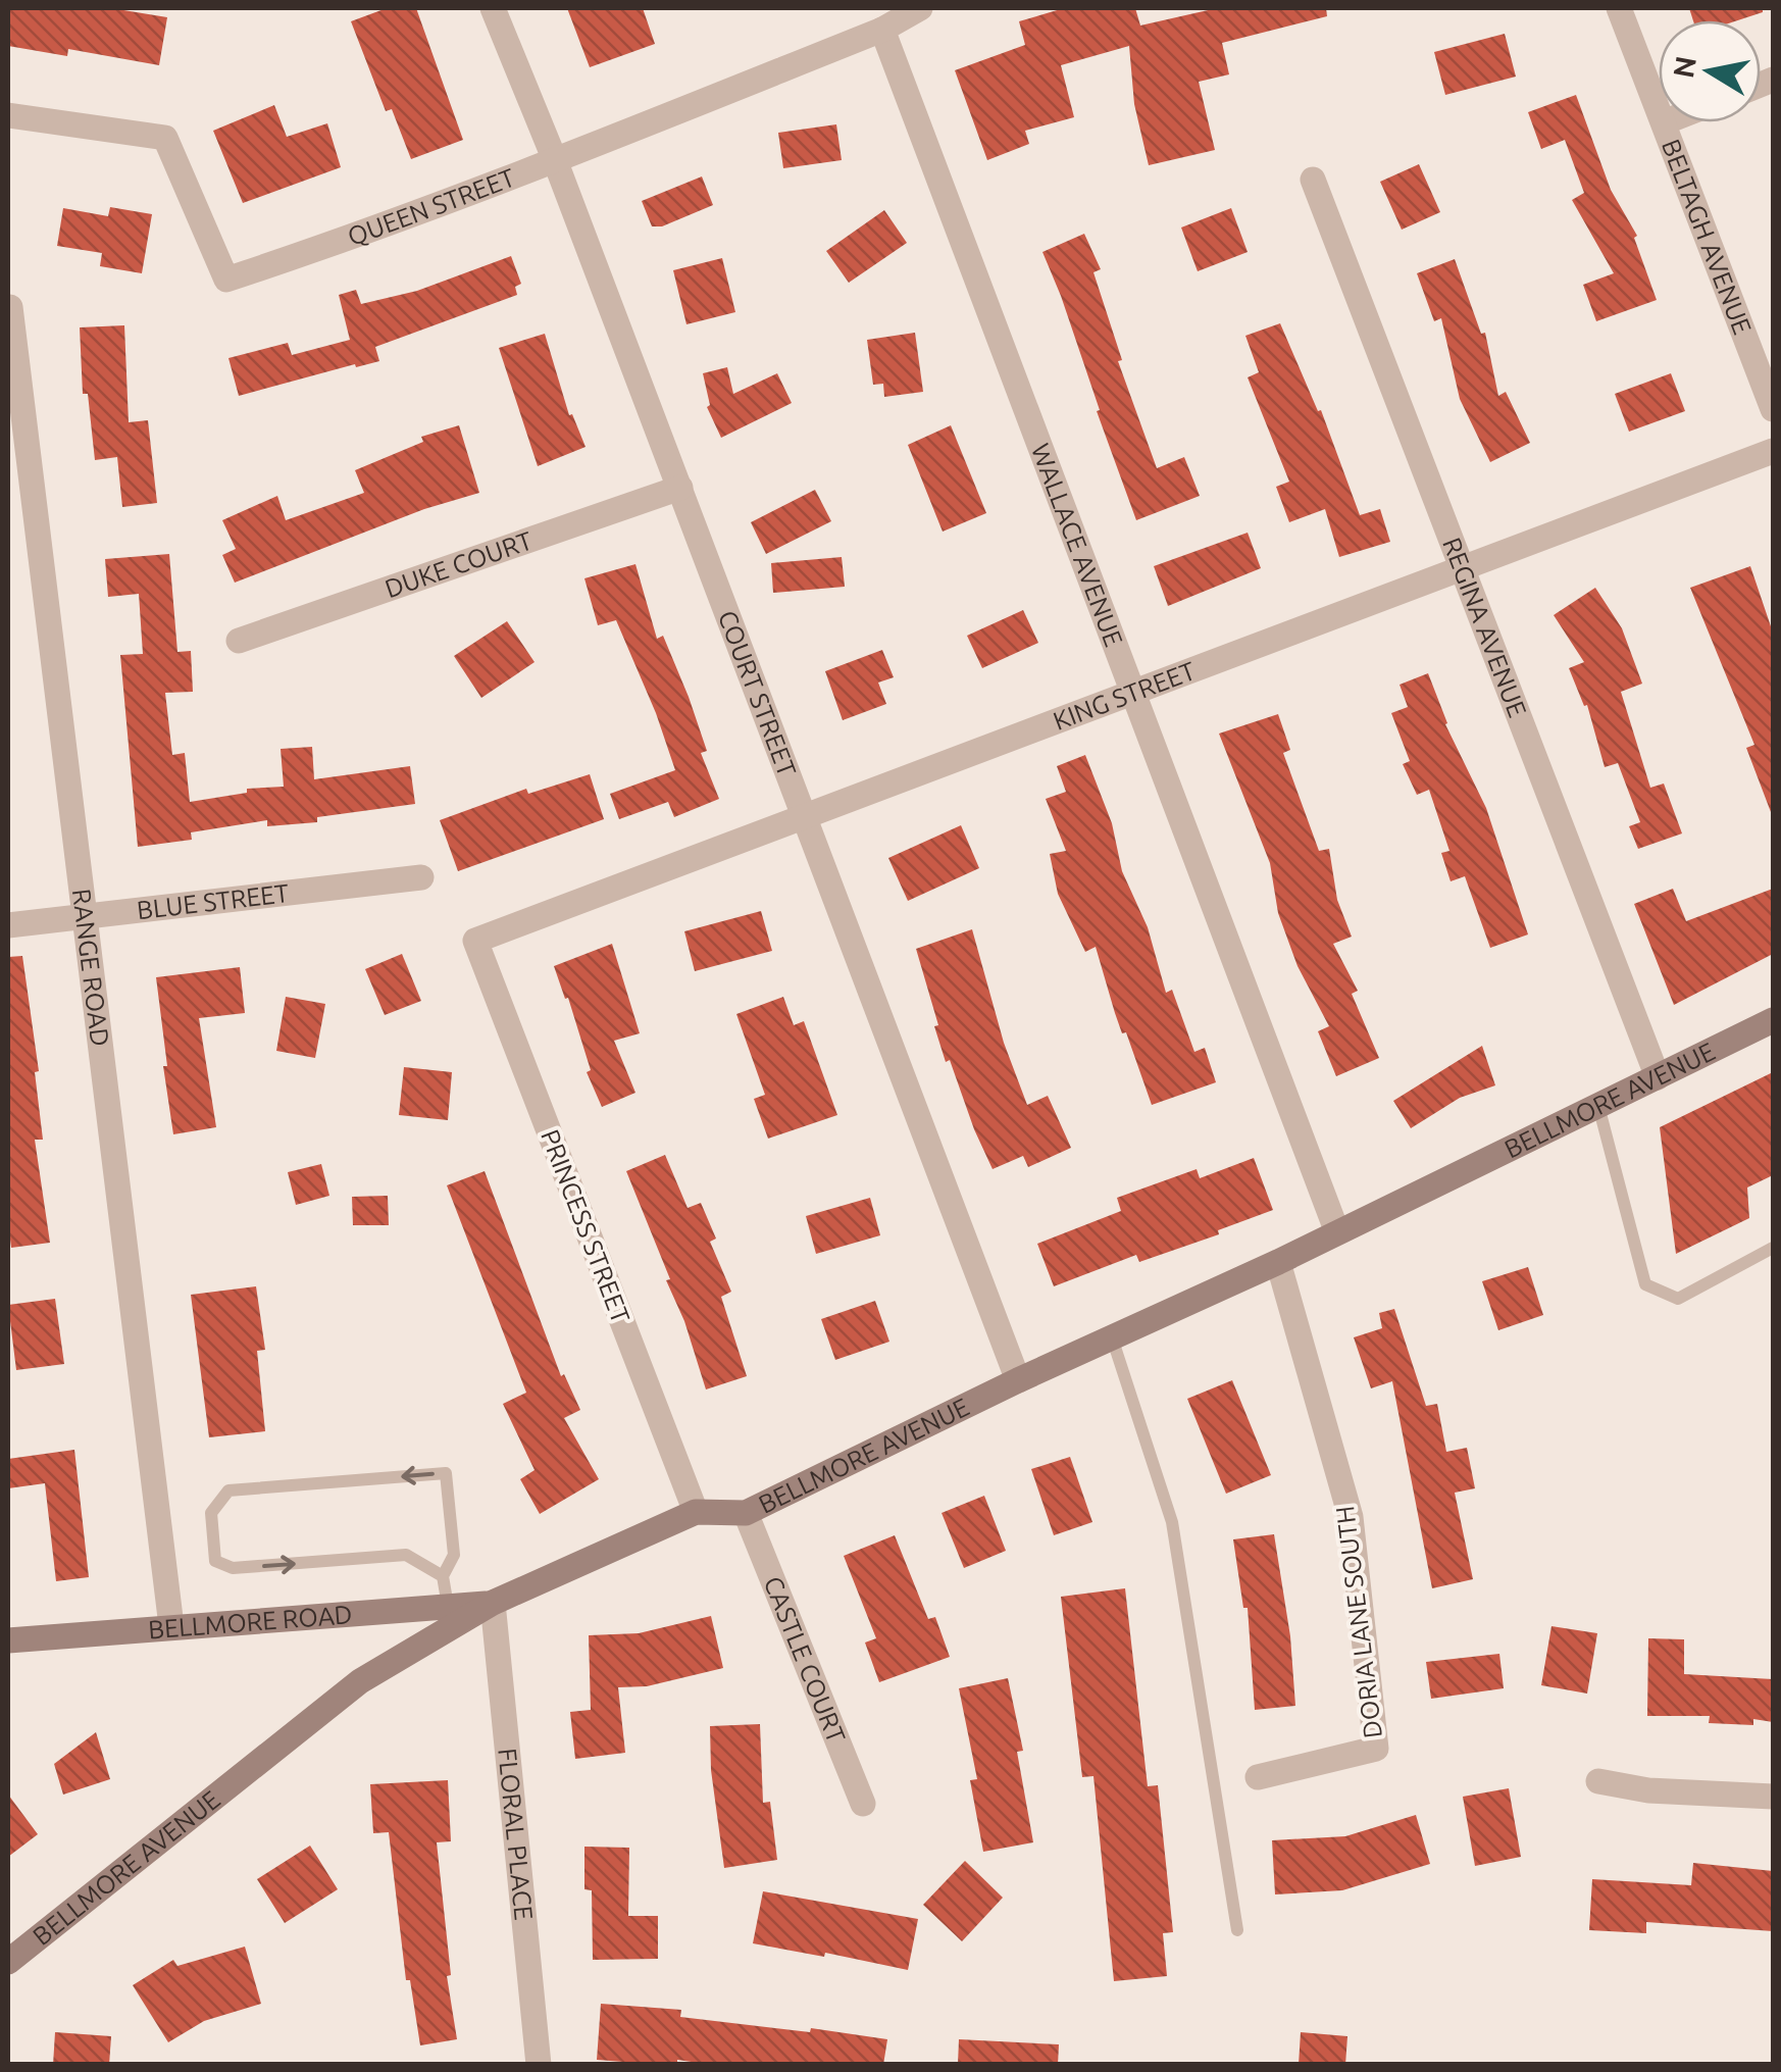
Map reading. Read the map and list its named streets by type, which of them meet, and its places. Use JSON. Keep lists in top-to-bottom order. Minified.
{"streets":{"main road":["BELLMORE AVENUE","BELLMORE ROAD"],"street":["QUEEN STREET","BELTAGH AVENUE","WALLACE AVENUE","DUKE COURT","REGINA AVENUE","COURT STREET","KING STREET","BLUE STREET","RANGE ROAD","PRINCESS STREET","DORIA LANE SOUTH","CASTLE COURT","FLORAL PLACE"]},"crossings":[["QUEEN STREET","WALLACE AVENUE"],["QUEEN STREET","COURT STREET"],["WALLACE AVENUE","KING STREET"],["WALLACE AVENUE","BELLMORE AVENUE"],["DUKE COURT","COURT STREET"],["REGINA AVENUE","KING STREET"],["REGINA AVENUE","BELLMORE AVENUE"],["COURT STREET","KING STREET"],["COURT STREET","BELLMORE AVENUE"],["KING STREET","PRINCESS STREET"],["BLUE STREET","RANGE ROAD"],["RANGE ROAD","BELLMORE ROAD"],["BELLMORE AVENUE","PRINCESS STREET"],["BELLMORE AVENUE","BELLMORE ROAD"],["BELLMORE AVENUE","DORIA LANE SOUTH"],["BELLMORE AVENUE","CASTLE COURT"],["BELLMORE AVENUE","FLORAL PLACE"],["BELLMORE ROAD","FLORAL PLACE"]],"north":"left"}
